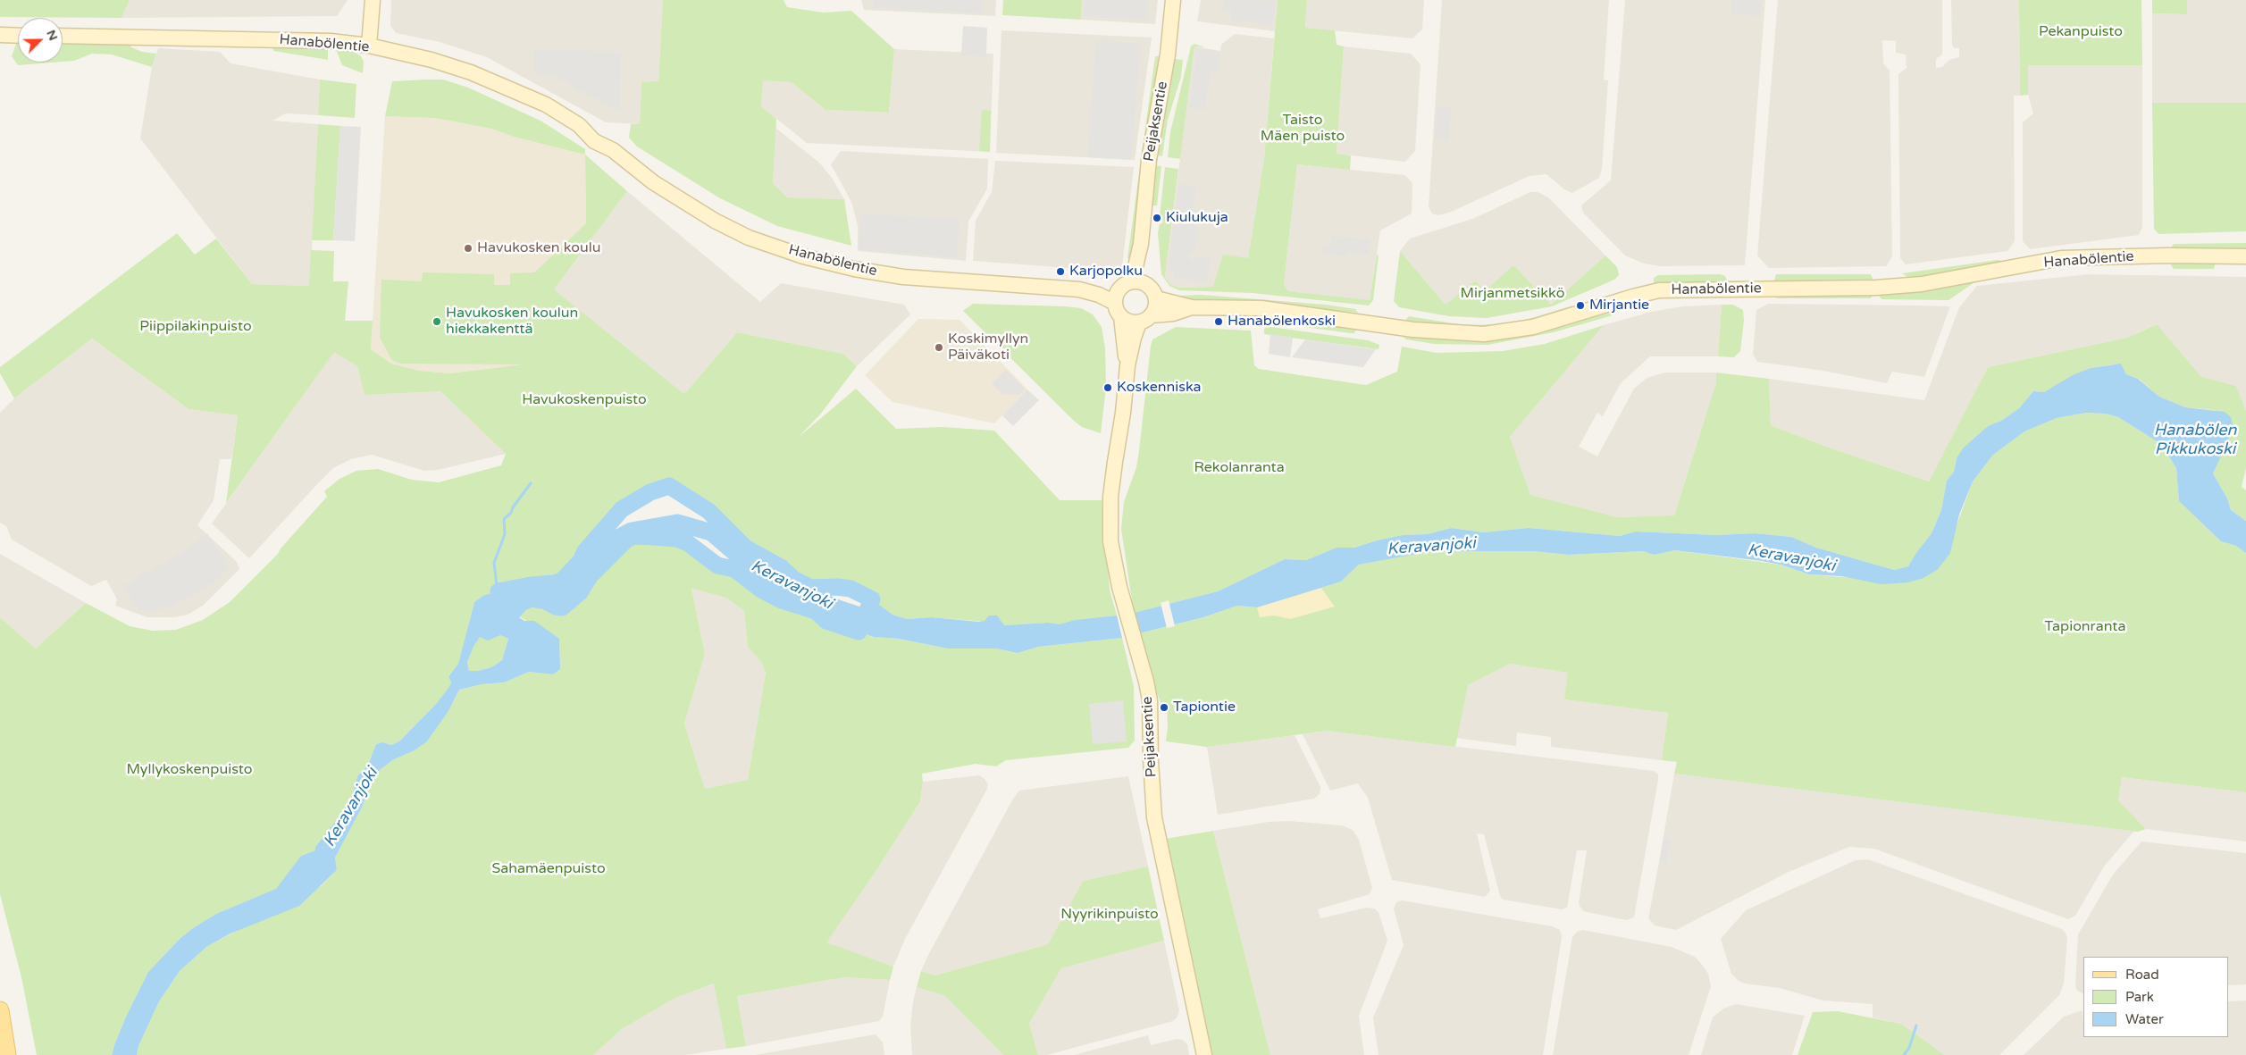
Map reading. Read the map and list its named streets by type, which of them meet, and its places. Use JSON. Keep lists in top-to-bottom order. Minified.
{"streets":{"street":["Hanabölentie","Peijaksentie"]},"crossings":[["Hanabölentie","Peijaksentie"]],"water":["Hanabölen Pikkukoski","Keravanjoki"],"parks":["Pekanpuisto","Taisto Mäen puisto","Mirjanmetsikkö","Piippilakinpuisto","Havukoskenpuisto","Rekolanranta","Tapionranta","Myllykoskenpuisto","Sahamäenpuisto","Nyyrikinpuisto"],"places":["Kiulukuja","Havukosken koulu","Karjopolku","Mirjantie","Havukosken koulun hiekkakenttä","Hanabölenkoski","Koskimyllyn Päiväkoti","Koskenniska","Tapiontie"],"legend":["Road","Park","Water"],"north":"top right"}
